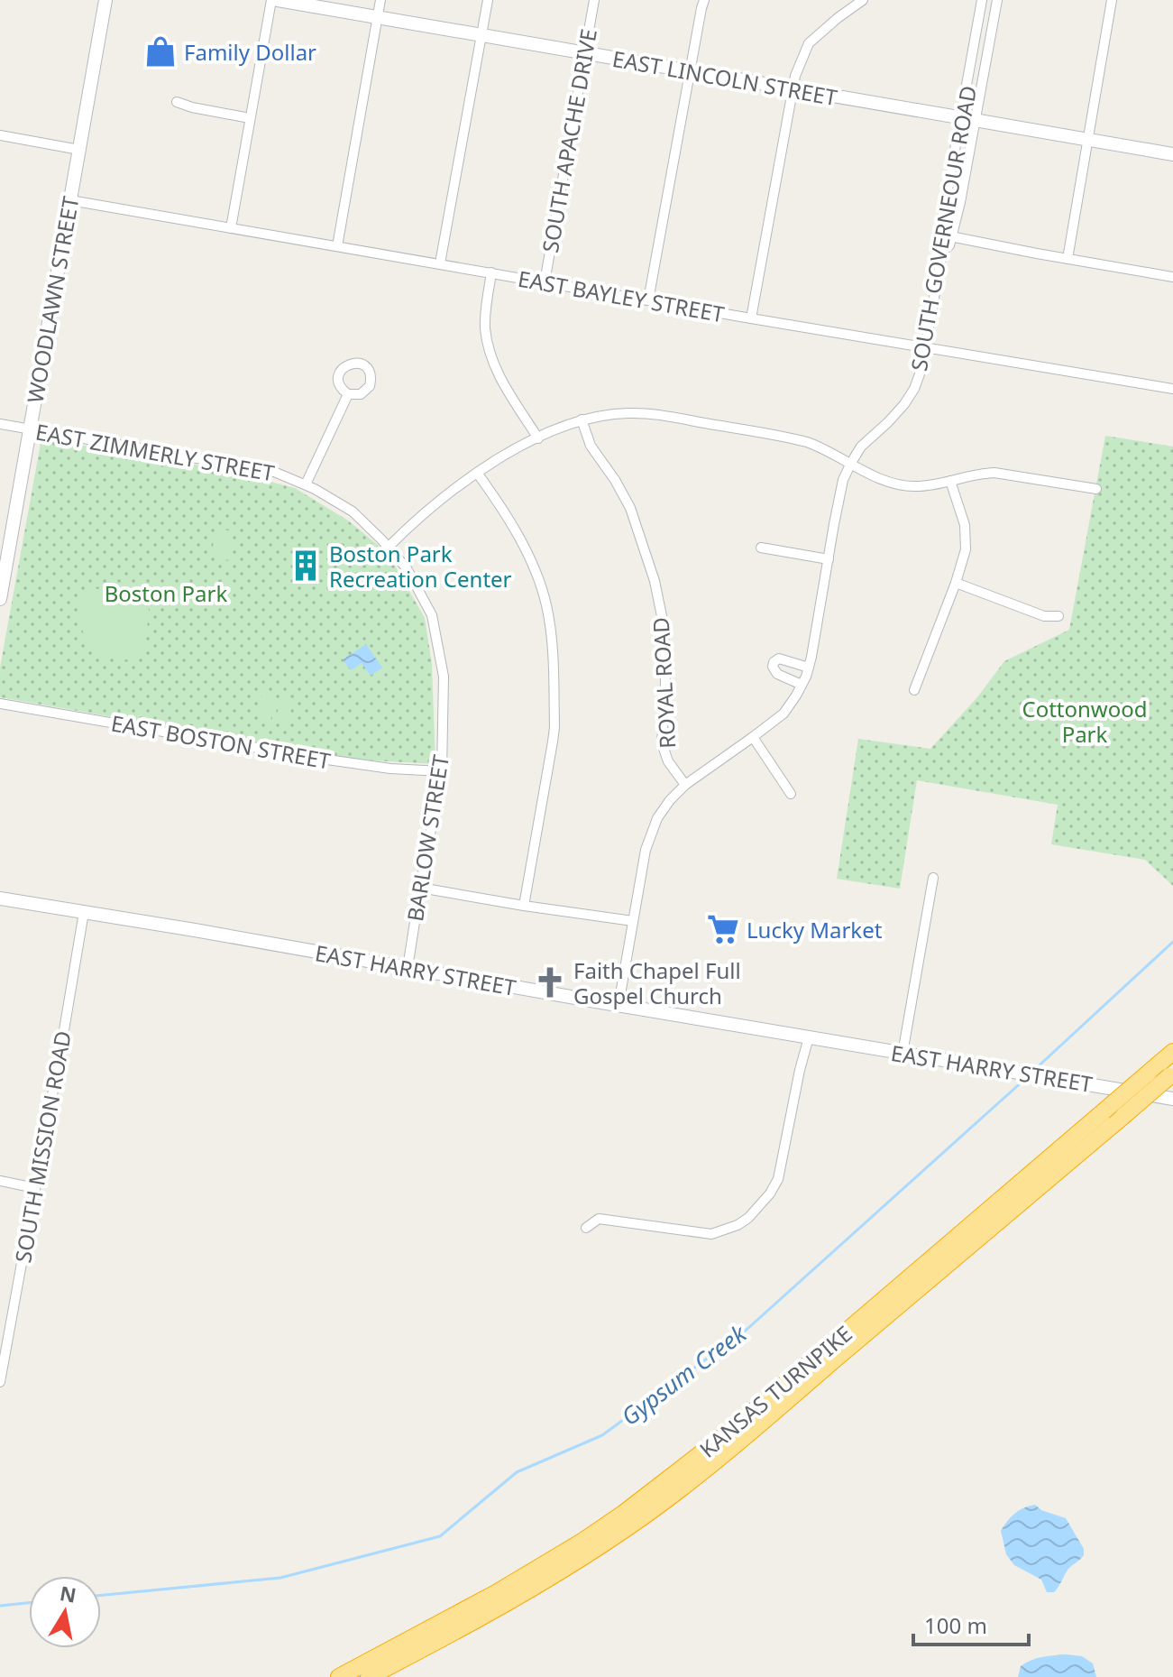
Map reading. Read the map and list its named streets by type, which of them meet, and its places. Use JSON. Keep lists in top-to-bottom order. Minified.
{"streets":{"highway":["KANSAS TURNPIKE"],"street":["EAST LINCOLN STREET","SOUTH APACHE DRIVE","SOUTH GOVERNEOUR ROAD","EAST BAYLEY STREET","WOODLAWN STREET","EAST ZIMMERLY STREET","ROYAL ROAD","EAST BOSTON STREET","BARLOW STREET","EAST HARRY STREET","SOUTH MISSION ROAD"]},"crossings":[["EAST LINCOLN STREET","SOUTH APACHE DRIVE"],["EAST LINCOLN STREET","SOUTH GOVERNEOUR ROAD"],["SOUTH APACHE DRIVE","EAST BAYLEY STREET"],["SOUTH GOVERNEOUR ROAD","EAST BAYLEY STREET"],["SOUTH GOVERNEOUR ROAD","ROYAL ROAD"],["SOUTH GOVERNEOUR ROAD","EAST HARRY STREET"],["EAST BAYLEY STREET","WOODLAWN STREET"],["WOODLAWN STREET","EAST ZIMMERLY STREET"],["EAST ZIMMERLY STREET","BARLOW STREET"],["EAST BOSTON STREET","BARLOW STREET"],["BARLOW STREET","EAST HARRY STREET"],["EAST HARRY STREET","SOUTH MISSION ROAD"]],"water":["Gypsum Creek"],"parks":["Boston Park","Cottonwood Park"],"places":{"shop":["Family Dollar"],"building":["Boston Park Recreation Center"],"supermarket":["Lucky Market"],"church":["Faith Chapel Full Gospel Church"]},"scale_bar":"100 m","north":"top"}
